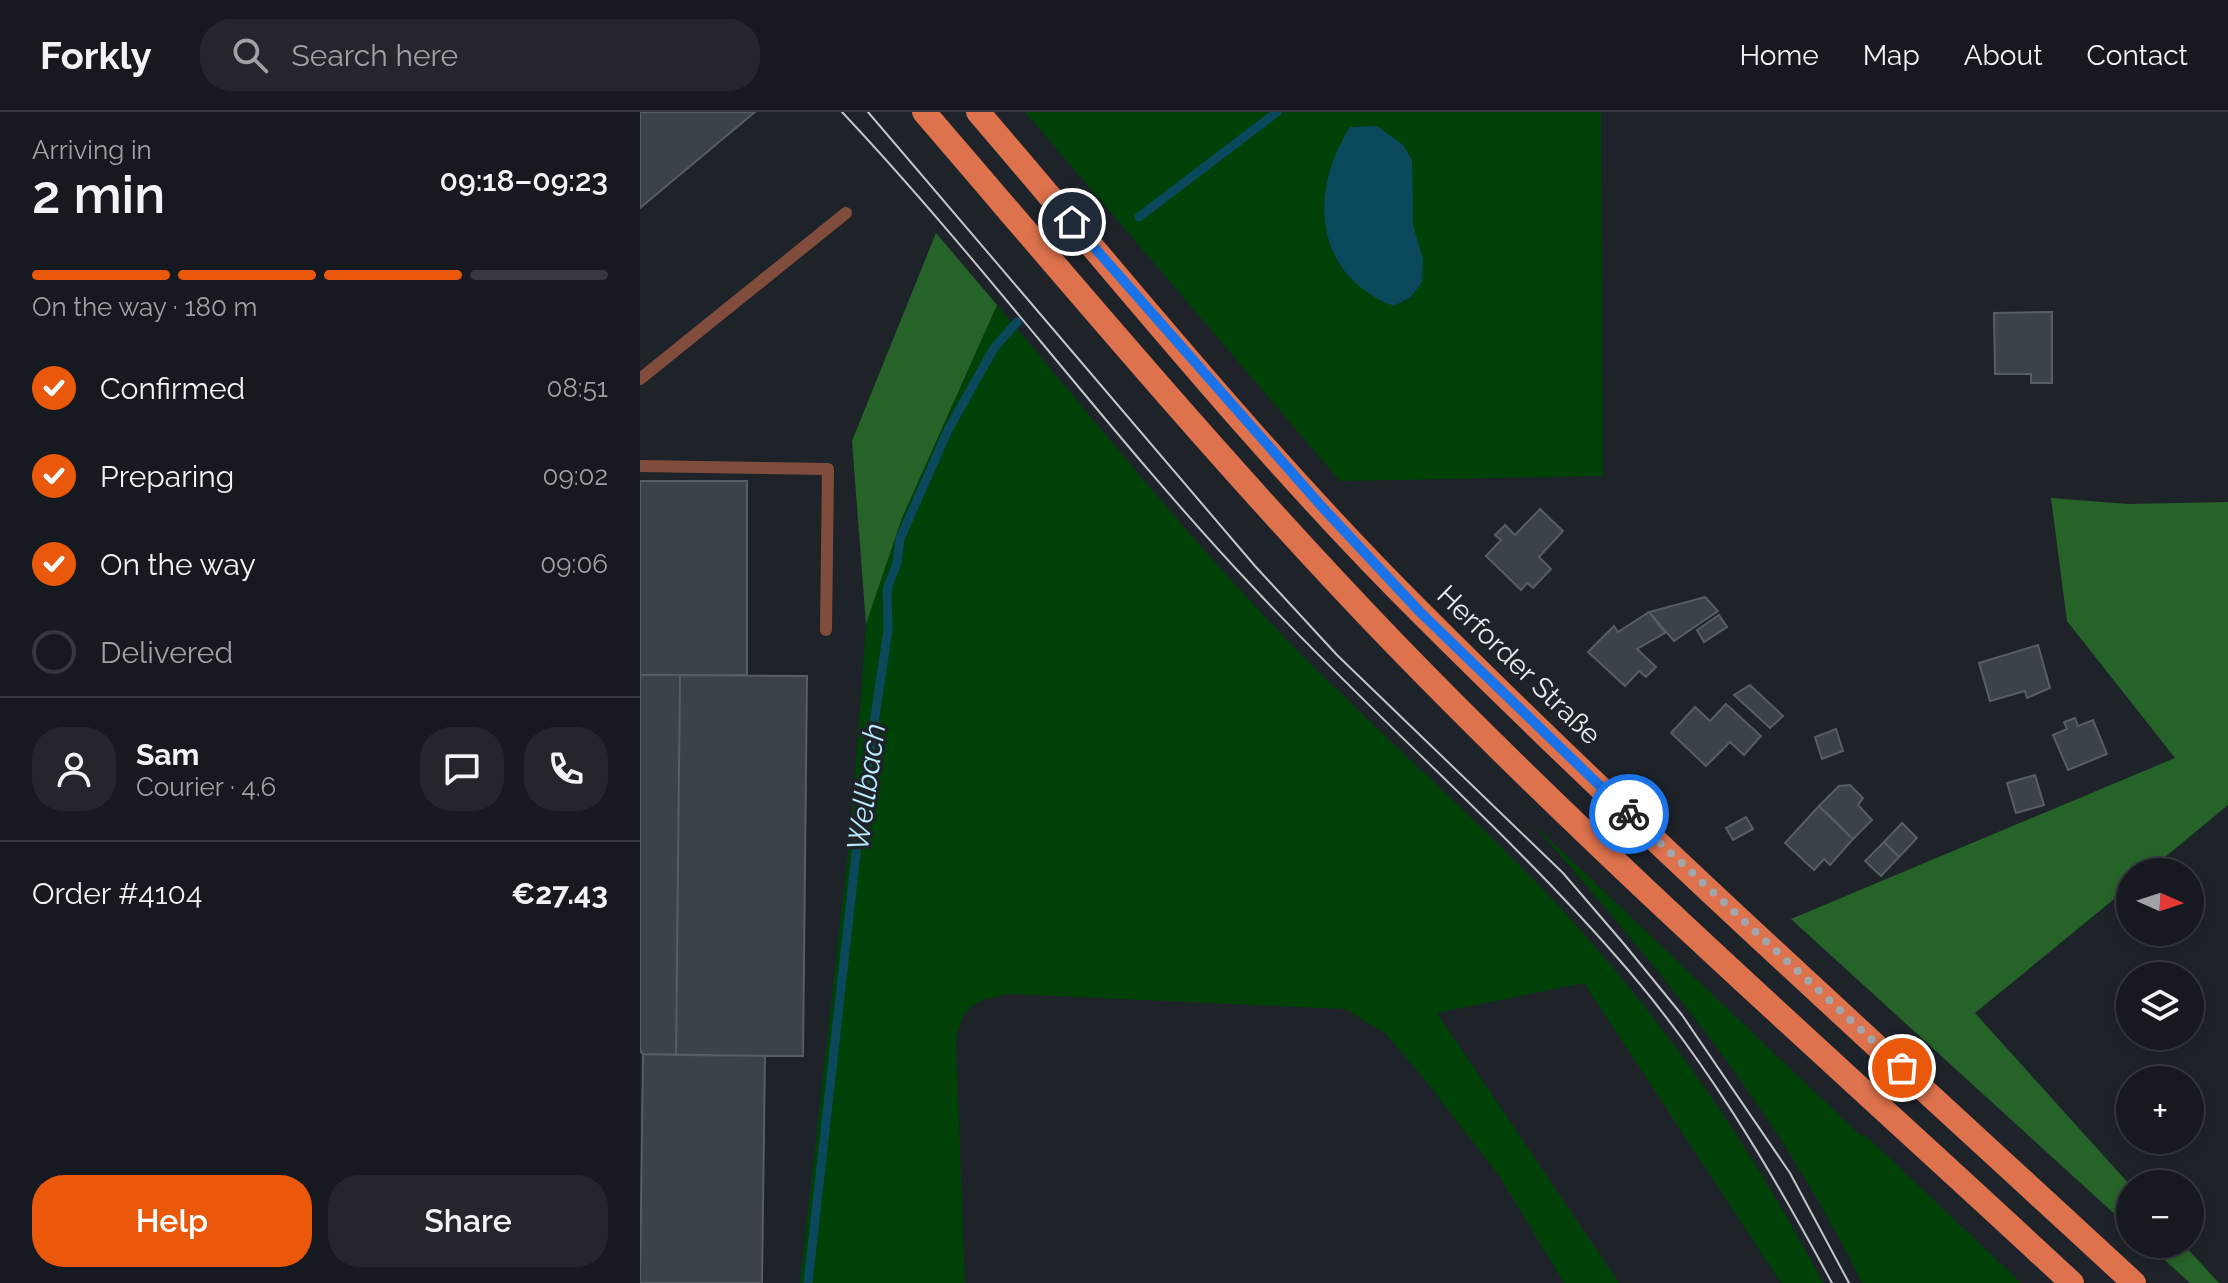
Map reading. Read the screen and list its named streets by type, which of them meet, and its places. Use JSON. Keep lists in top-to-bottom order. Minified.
{"streets":{"main road":["Herforder Straße"]},"water":["Wellbach"],"north":"right","page":{"header":"Forkly","search":"Search here","nav":["Home","Map","About","Contact"],"heading":["2 min","Arriving in","09:18–09:23"],"panel":["Sam","Courier · 4.6","Order #4104","€27.43"],"bar":"On the way · 180 m","list":[["Confirmed","08:51"],["Preparing","09:02"],["On the way","09:06"],"Delivered"],"map_buttons":["+","−"],"buttons":["Help","Share"]}}
